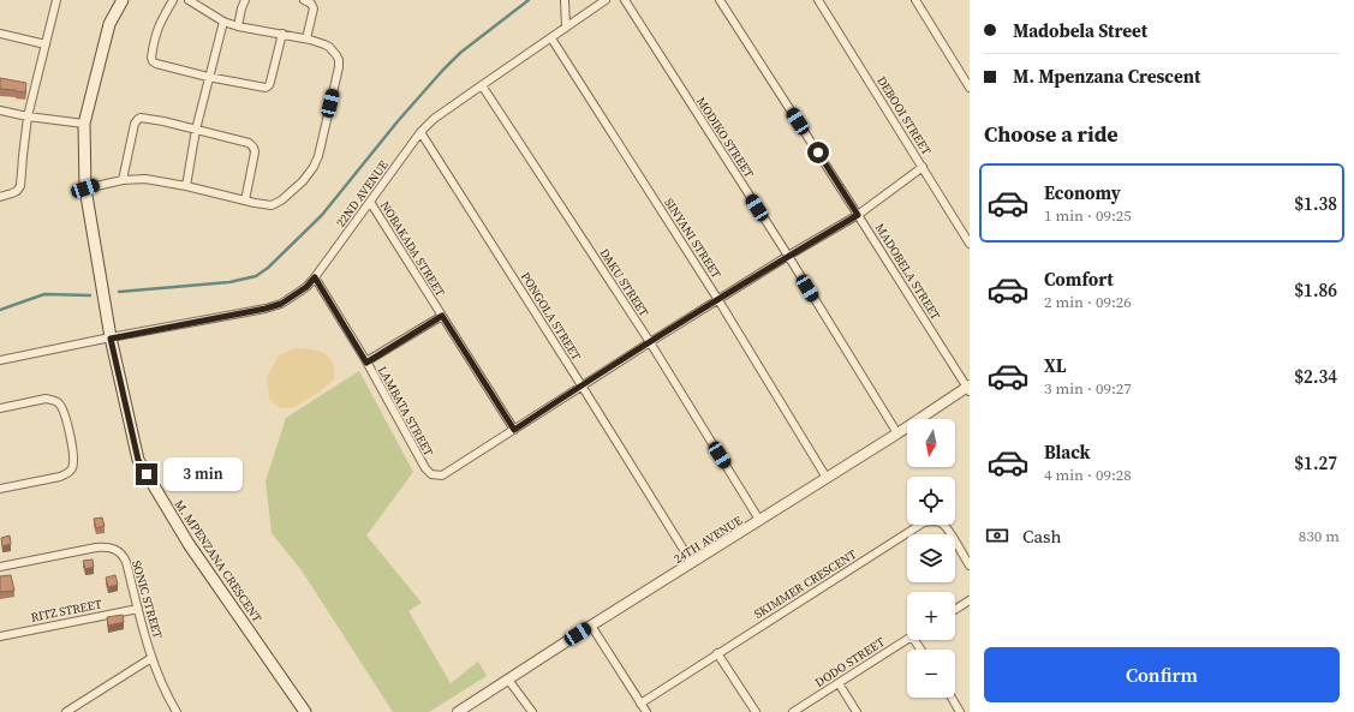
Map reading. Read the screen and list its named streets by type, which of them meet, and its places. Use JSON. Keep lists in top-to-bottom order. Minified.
{"streets":{"main road":["M. MPENZANA CRESCENT"],"street":["DEBOOI STREET","MODIKO STREET","22ND AVENUE","SINYANI STREET","NOBAKADA STREET","MADOBELA STREET","DAKU STREET","PONGOLA STREET","LAMBATA STREET","24TH AVENUE","SKIMMER CRESCENT","SONIC STREET","RITZ STREET","DODO STREET"]},"crossings":[["DEBOOI STREET","LAMBATA STREET"],["MODIKO STREET","LAMBATA STREET"],["MODIKO STREET","24TH AVENUE"],["22ND AVENUE","SINYANI STREET"],["22ND AVENUE","NOBAKADA STREET"],["22ND AVENUE","DAKU STREET"],["22ND AVENUE","PONGOLA STREET"],["22ND AVENUE","LAMBATA STREET"],["22ND AVENUE","M. MPENZANA CRESCENT"],["SINYANI STREET","LAMBATA STREET"],["SINYANI STREET","24TH AVENUE"],["NOBAKADA STREET","LAMBATA STREET"],["MADOBELA STREET","LAMBATA STREET"],["MADOBELA STREET","24TH AVENUE"],["DAKU STREET","LAMBATA STREET"],["DAKU STREET","24TH AVENUE"],["PONGOLA STREET","LAMBATA STREET"],["PONGOLA STREET","24TH AVENUE"],["SONIC STREET","RITZ STREET"]],"north":"bottom","page":{"banner":["Madobela Street","M. Mpenzana Crescent"],"heading":"Choose a ride","list":[{"name":"Economy","note":"1 min · 09:25","value":"$1.38"},{"name":"Comfort","note":"2 min · 09:26","value":"$1.86"},{"name":"XL","note":"3 min · 09:27","value":"$2.34"},{"name":"Black","note":"4 min · 09:28","value":"$1.27"}],"map_buttons":["+","−"],"bubble":"3 min","pay":["Cash","830 m"],"buttons":"Confirm"}}
